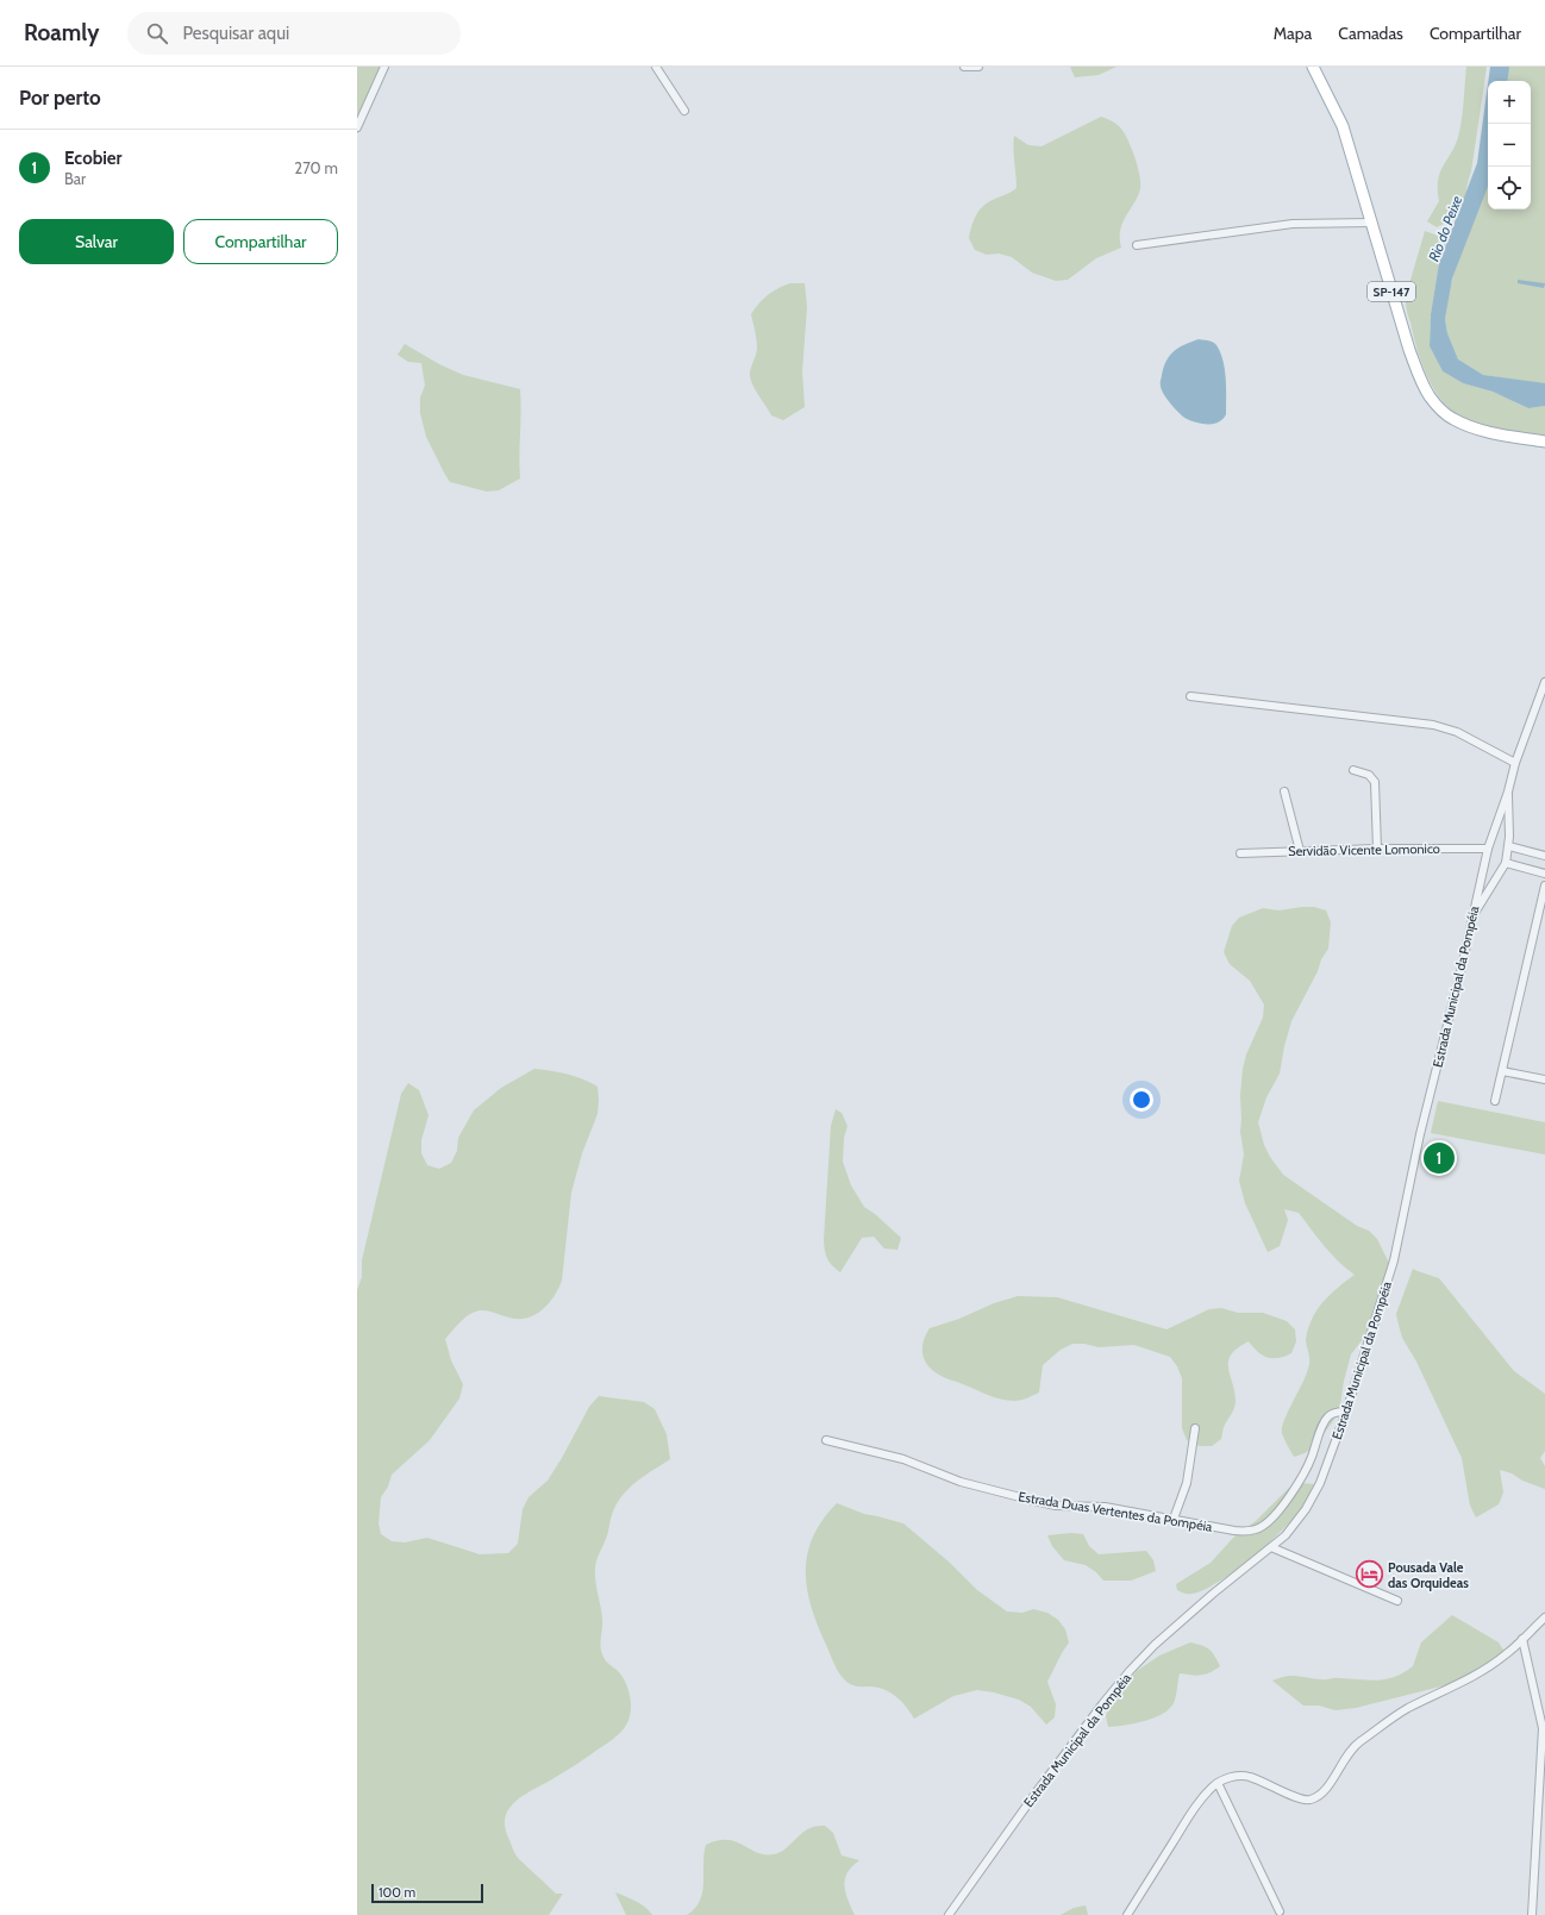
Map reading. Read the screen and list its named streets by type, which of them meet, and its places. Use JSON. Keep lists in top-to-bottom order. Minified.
{"streets":{"main road":["SP-147"],"street":["Servidão Vicente Lomonico","Estrada Municipal da Pompéia","Estrada Duas Vertentes da Pompéia"]},"crossings":[["Servidão Vicente Lomonico","Estrada Municipal da Pompéia"],["Estrada Municipal da Pompéia","Estrada Duas Vertentes da Pompéia"]],"water":["Rio do Peixe"],"places":{"hotel":["Pousada Vale das Orquideas"]},"scale_bar":"100 m","page":{"header":"Roamly","search":"Pesquisar aqui","nav":["Mapa","Camadas","Compartilhar"],"heading":"Por perto","map_buttons":["+","−"],"list":[{"mark":"1","name":"Ecobier","note":"Bar","value":"270 m"}],"buttons":["Salvar","Compartilhar"],"pins":"1","scale":"100 m"}}
